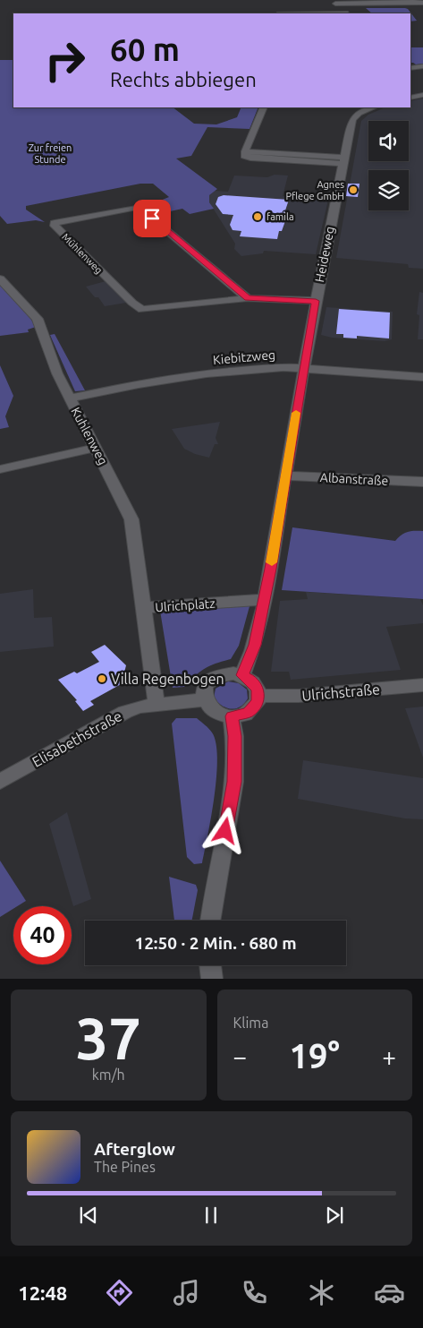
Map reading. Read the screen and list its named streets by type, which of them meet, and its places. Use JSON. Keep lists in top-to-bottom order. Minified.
{"streets":{"street":["Mühlenweg","Heideweg","Kiebitzweg","Kuhlenweg","Albanstraße","Ulrichplatz","Ulrichstraße","Elisabethstraße"]},"crossings":[["Mühlenweg","Heideweg"],["Heideweg","Kiebitzweg"],["Heideweg","Albanstraße"],["Heideweg","Ulrichplatz"],["Heideweg","Ulrichstraße"],["Kiebitzweg","Kuhlenweg"],["Kuhlenweg","Ulrichplatz"],["Ulrichplatz","Elisabethstraße"]],"parks":["Zur freien Stunde"],"places":["Agnes Pflege GmbH","famila","Villa Regenbogen"],"page":{"turn":["60 m","Rechts abbiegen"],"limit":"40","trip":"12:50 · 2 Min. · 680 m","tile":[["37","km/h"],"Klima"],"heat":["−","19°","+"],"song":["Afterglow","The Pines"],"tabs":"12:48"}}
